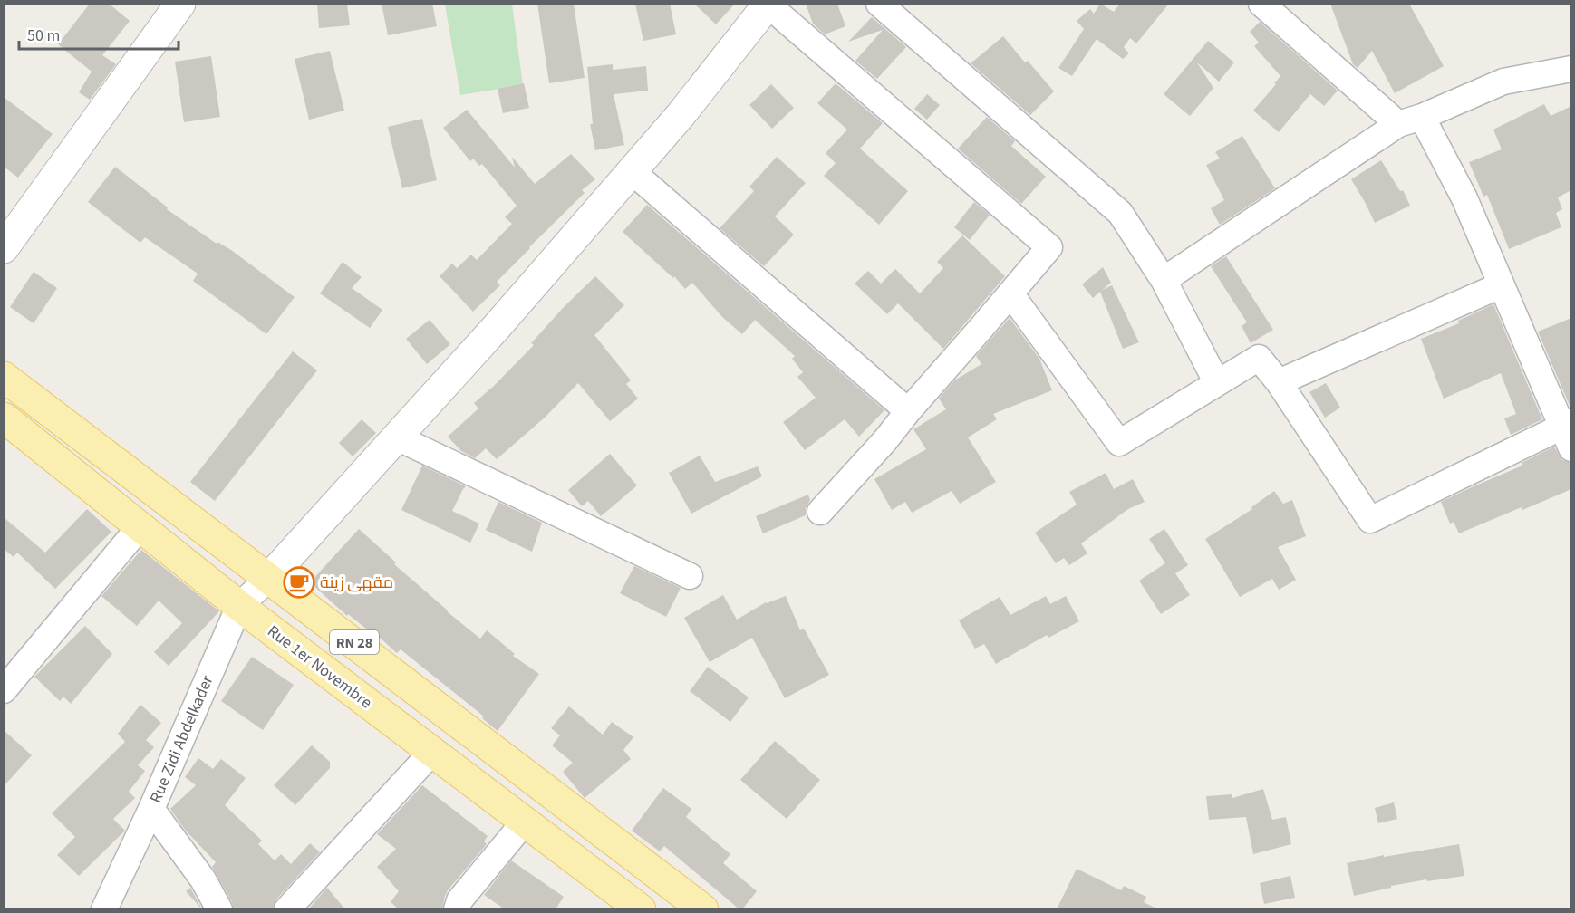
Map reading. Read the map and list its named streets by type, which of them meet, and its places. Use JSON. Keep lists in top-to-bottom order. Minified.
{"streets":{"main road":["RN 28","Rue 1er Novembre"],"street":["Rue Zidi Abdelkader"]},"crossings":[["RN 28","Rue Zidi Abdelkader"],["Rue 1er Novembre","Rue Zidi Abdelkader"]],"places":{"cafe":["مقهى زينة"]},"scale_bar":"50 m"}
